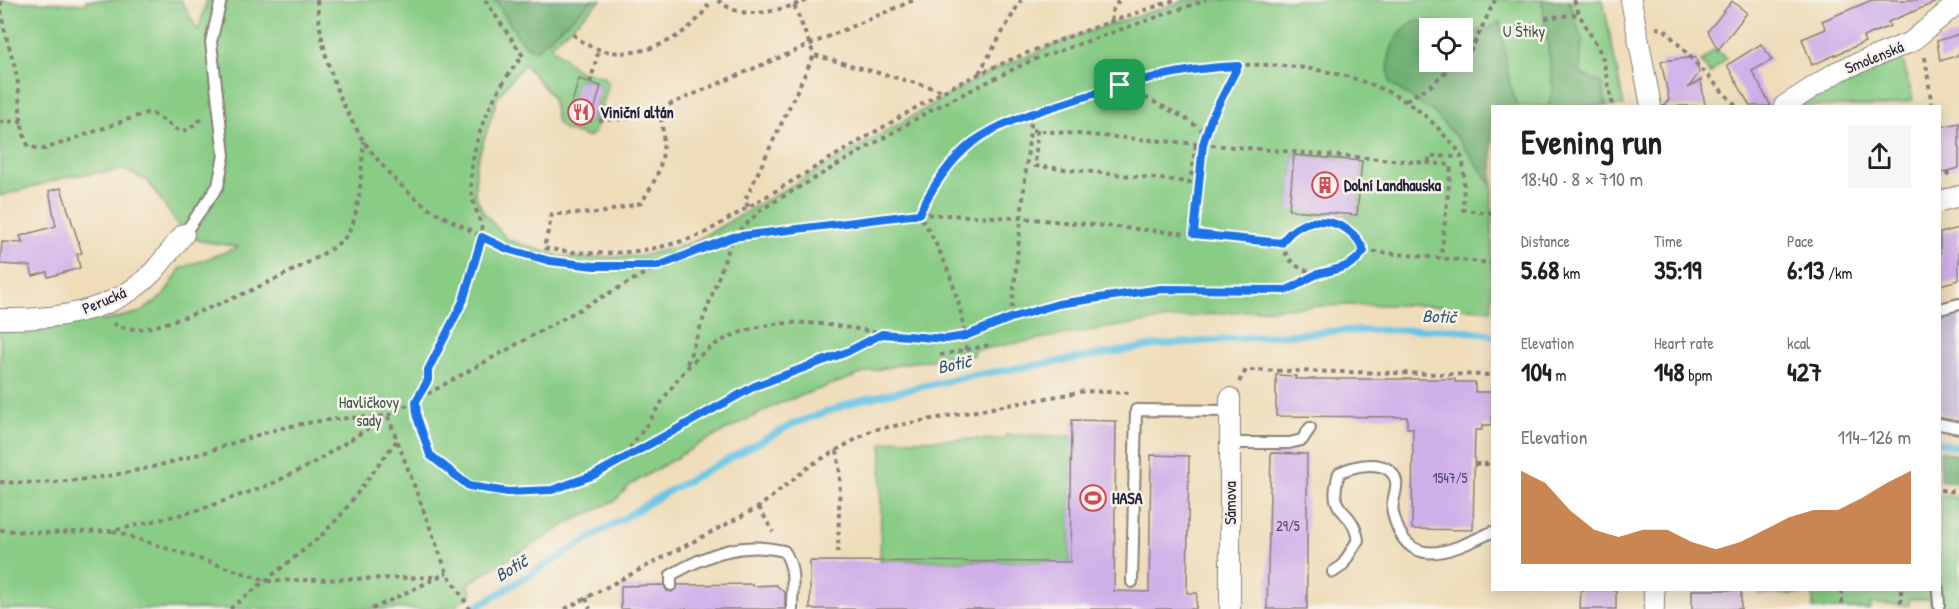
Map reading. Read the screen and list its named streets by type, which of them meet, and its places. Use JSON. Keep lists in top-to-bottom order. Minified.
{"streets":{"street":["Smolenská","Perucká","Sámova"]},"water":["Botič"],"parks":["U Štiky","Havlíčkovy sady"],"places":{"restaurant":["Viniční altán"],"building":["Dolní Landhauska"],"sports":["HASA"]},"house_numbers":["1547/5","29/5"],"page":{"heading":["Evening run","18:40 · 8 × 710 m"],"stats":[["Distance","5.68 km"],["Time","35:19"],["Pace","6:13 /km"],["Elevation","104 m"],["Heart rate","148 bpm"],["kcal","427"]],"chart":["Elevation","114–126 m"]}}
